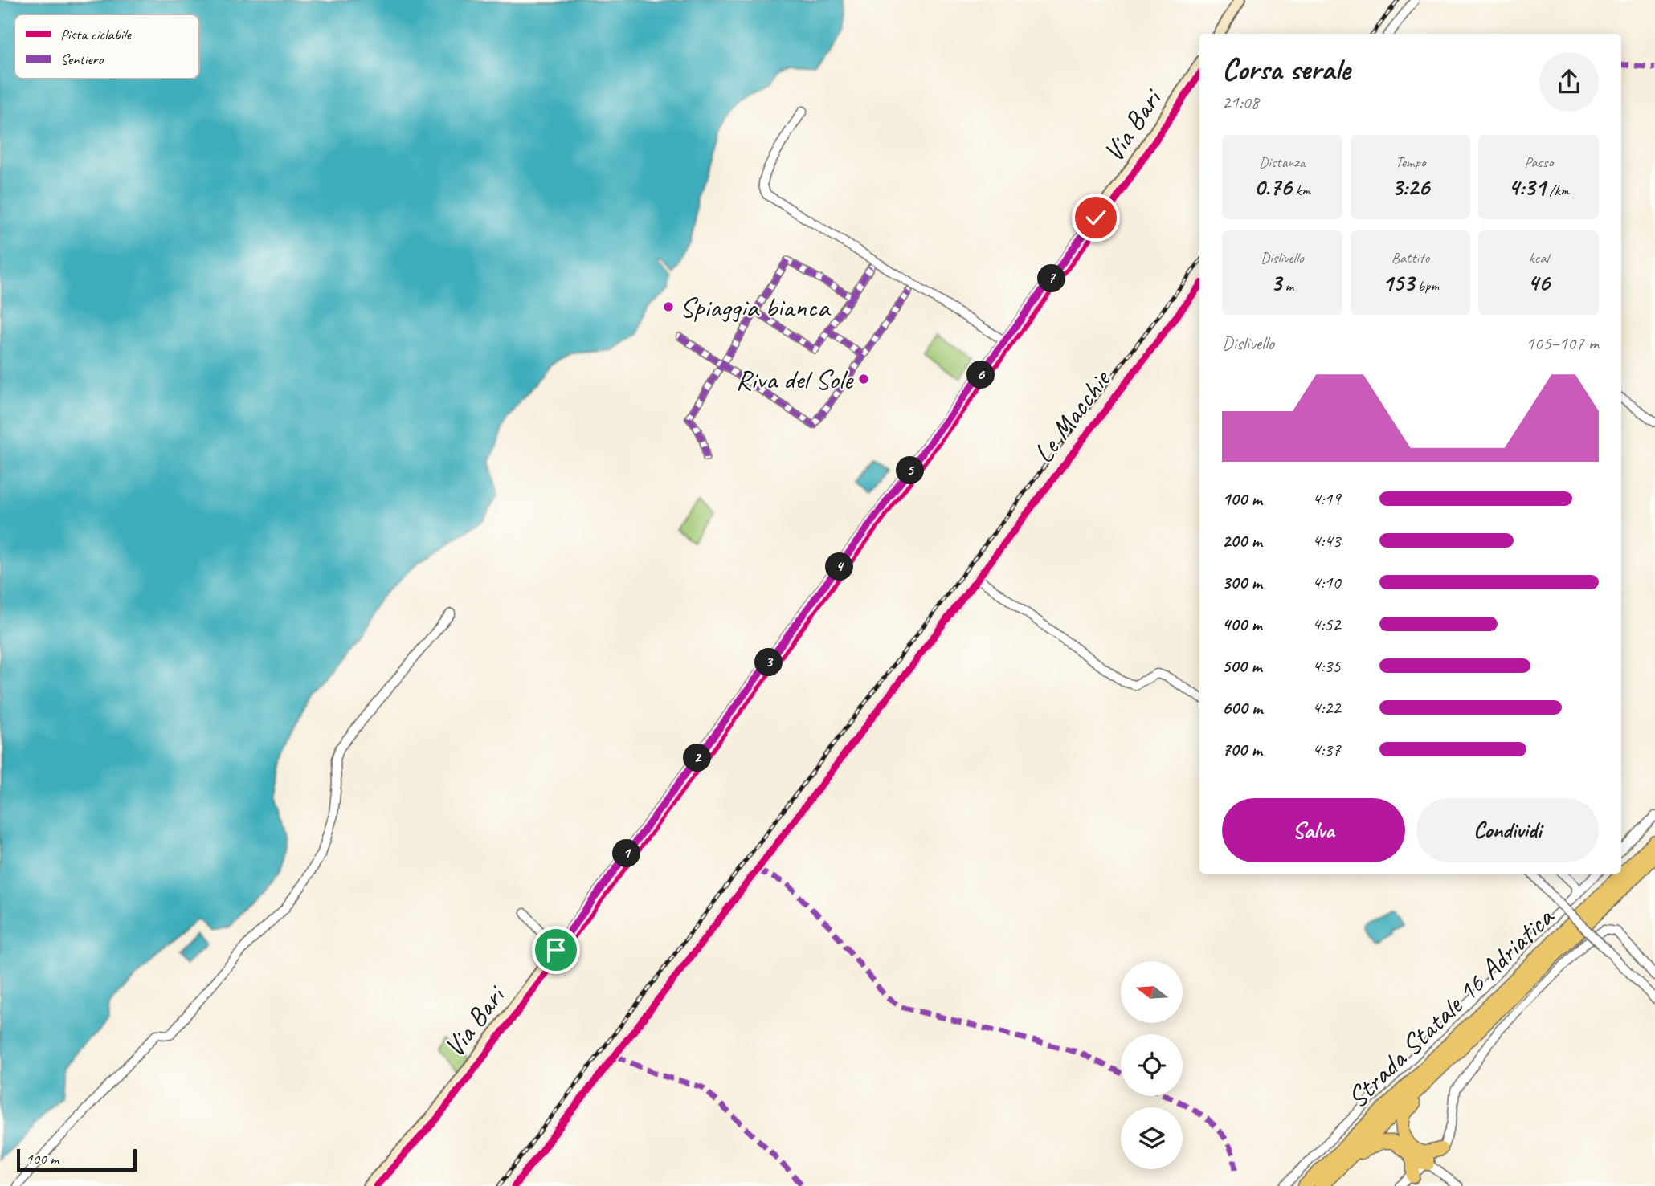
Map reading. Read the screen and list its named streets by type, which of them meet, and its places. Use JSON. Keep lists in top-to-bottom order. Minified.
{"streets":{"highway":["Strada Statale 16 Adriatica"],"main road":["Via Bari"],"street":["Le Macchie"]},"places":["Spiaggia bianca","Riva del Sole"],"legend":["Pista ciclabile","Sentiero"],"scale_bar":"100 m","north":"left","page":{"heading":["Corsa serale","21:08"],"stats":[["Distanza","0.76 km"],["Tempo","3:26"],["Passo","4:31 /km"],["Dislivello","3 m"],["Battito","153 bpm"],["kcal","46"]],"pins":["7","6","5","4","3","2","1"],"chart":["Dislivello","105–107 m"],"list":[{"name":"100 m","note":"4:19"},{"name":"200 m","note":"4:43"},{"name":"300 m","note":"4:10"},{"name":"400 m","note":"4:52"},{"name":"500 m","note":"4:35"},{"name":"600 m","note":"4:22"},{"name":"700 m","note":"4:37"}],"buttons":["Salva","Condividi"],"scale":"100 m"}}
